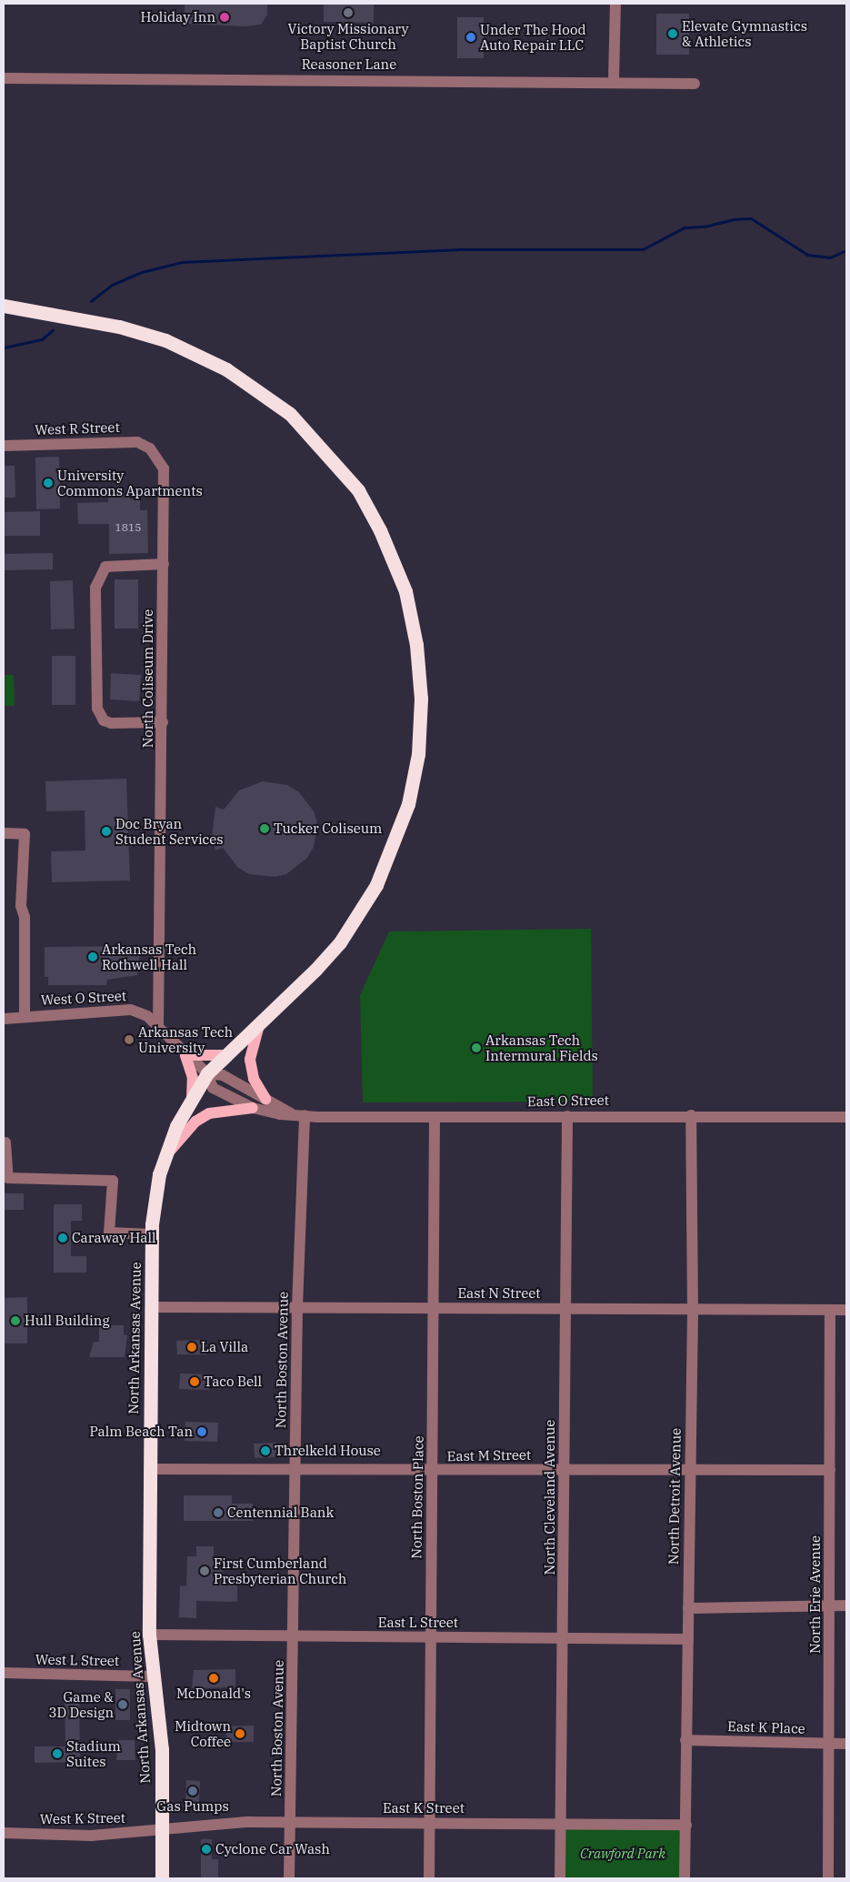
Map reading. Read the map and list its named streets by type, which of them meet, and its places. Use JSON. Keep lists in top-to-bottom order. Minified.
{"streets":{"highway":["North Arkansas Avenue"],"street":["Reasoner Lane","West R Street","North Coliseum Drive","West O Street","East O Street","East N Street","North Boston Avenue","East M Street","North Detroit Avenue","North Boston Place","North Cleveland Avenue","North Erie Avenue","East L Street","West L Street","East K Place","East K Street","West K Street"]},"crossings":[["West R Street","North Coliseum Drive"],["North Coliseum Drive","West O Street"],["West O Street","East O Street"],["West O Street","North Arkansas Avenue"],["East O Street","North Arkansas Avenue"],["East O Street","North Boston Avenue"],["East O Street","North Detroit Avenue"],["East O Street","North Boston Place"],["East O Street","North Cleveland Avenue"],["East N Street","North Arkansas Avenue"],["East N Street","North Boston Avenue"],["East N Street","North Detroit Avenue"],["East N Street","North Boston Place"],["East N Street","North Cleveland Avenue"],["East N Street","North Erie Avenue"],["North Arkansas Avenue","East M Street"],["North Arkansas Avenue","East L Street"],["North Arkansas Avenue","West L Street"],["North Arkansas Avenue","East K Street"],["North Arkansas Avenue","West K Street"],["North Boston Avenue","East M Street"],["North Boston Avenue","East L Street"],["North Boston Avenue","East K Street"],["East M Street","North Detroit Avenue"],["East M Street","North Boston Place"],["East M Street","North Cleveland Avenue"],["East M Street","North Erie Avenue"],["North Detroit Avenue","East L Street"],["North Detroit Avenue","East K Place"],["North Detroit Avenue","East K Street"],["North Boston Place","East L Street"],["North Boston Place","East K Street"],["North Cleveland Avenue","East L Street"],["North Cleveland Avenue","East K Street"],["North Erie Avenue","East K Place"],["East K Street","West K Street"]],"parks":["Crawford Park"],"places":["Victory Missionary Baptist Church","Holiday Inn","Elevate Gymnastics & Athletics","Under The Hood Auto Repair LLC","University Commons Apartments","Tucker Coliseum","Doc Bryan Student Services","Arkansas Tech Rothwell Hall","Arkansas Tech University","Arkansas Tech Intermural Fields","Caraway Hall","Hull Building","La Villa","Taco Bell","Palm Beach Tan","Threlkeld House","Centennial Bank","First Cumberland Presbyterian Church","McDonald's","Game & 3D Design","Midtown Coffee","Stadium Suites","Gas Pumps","Cyclone Car Wash"],"house_numbers":["1815"]}
